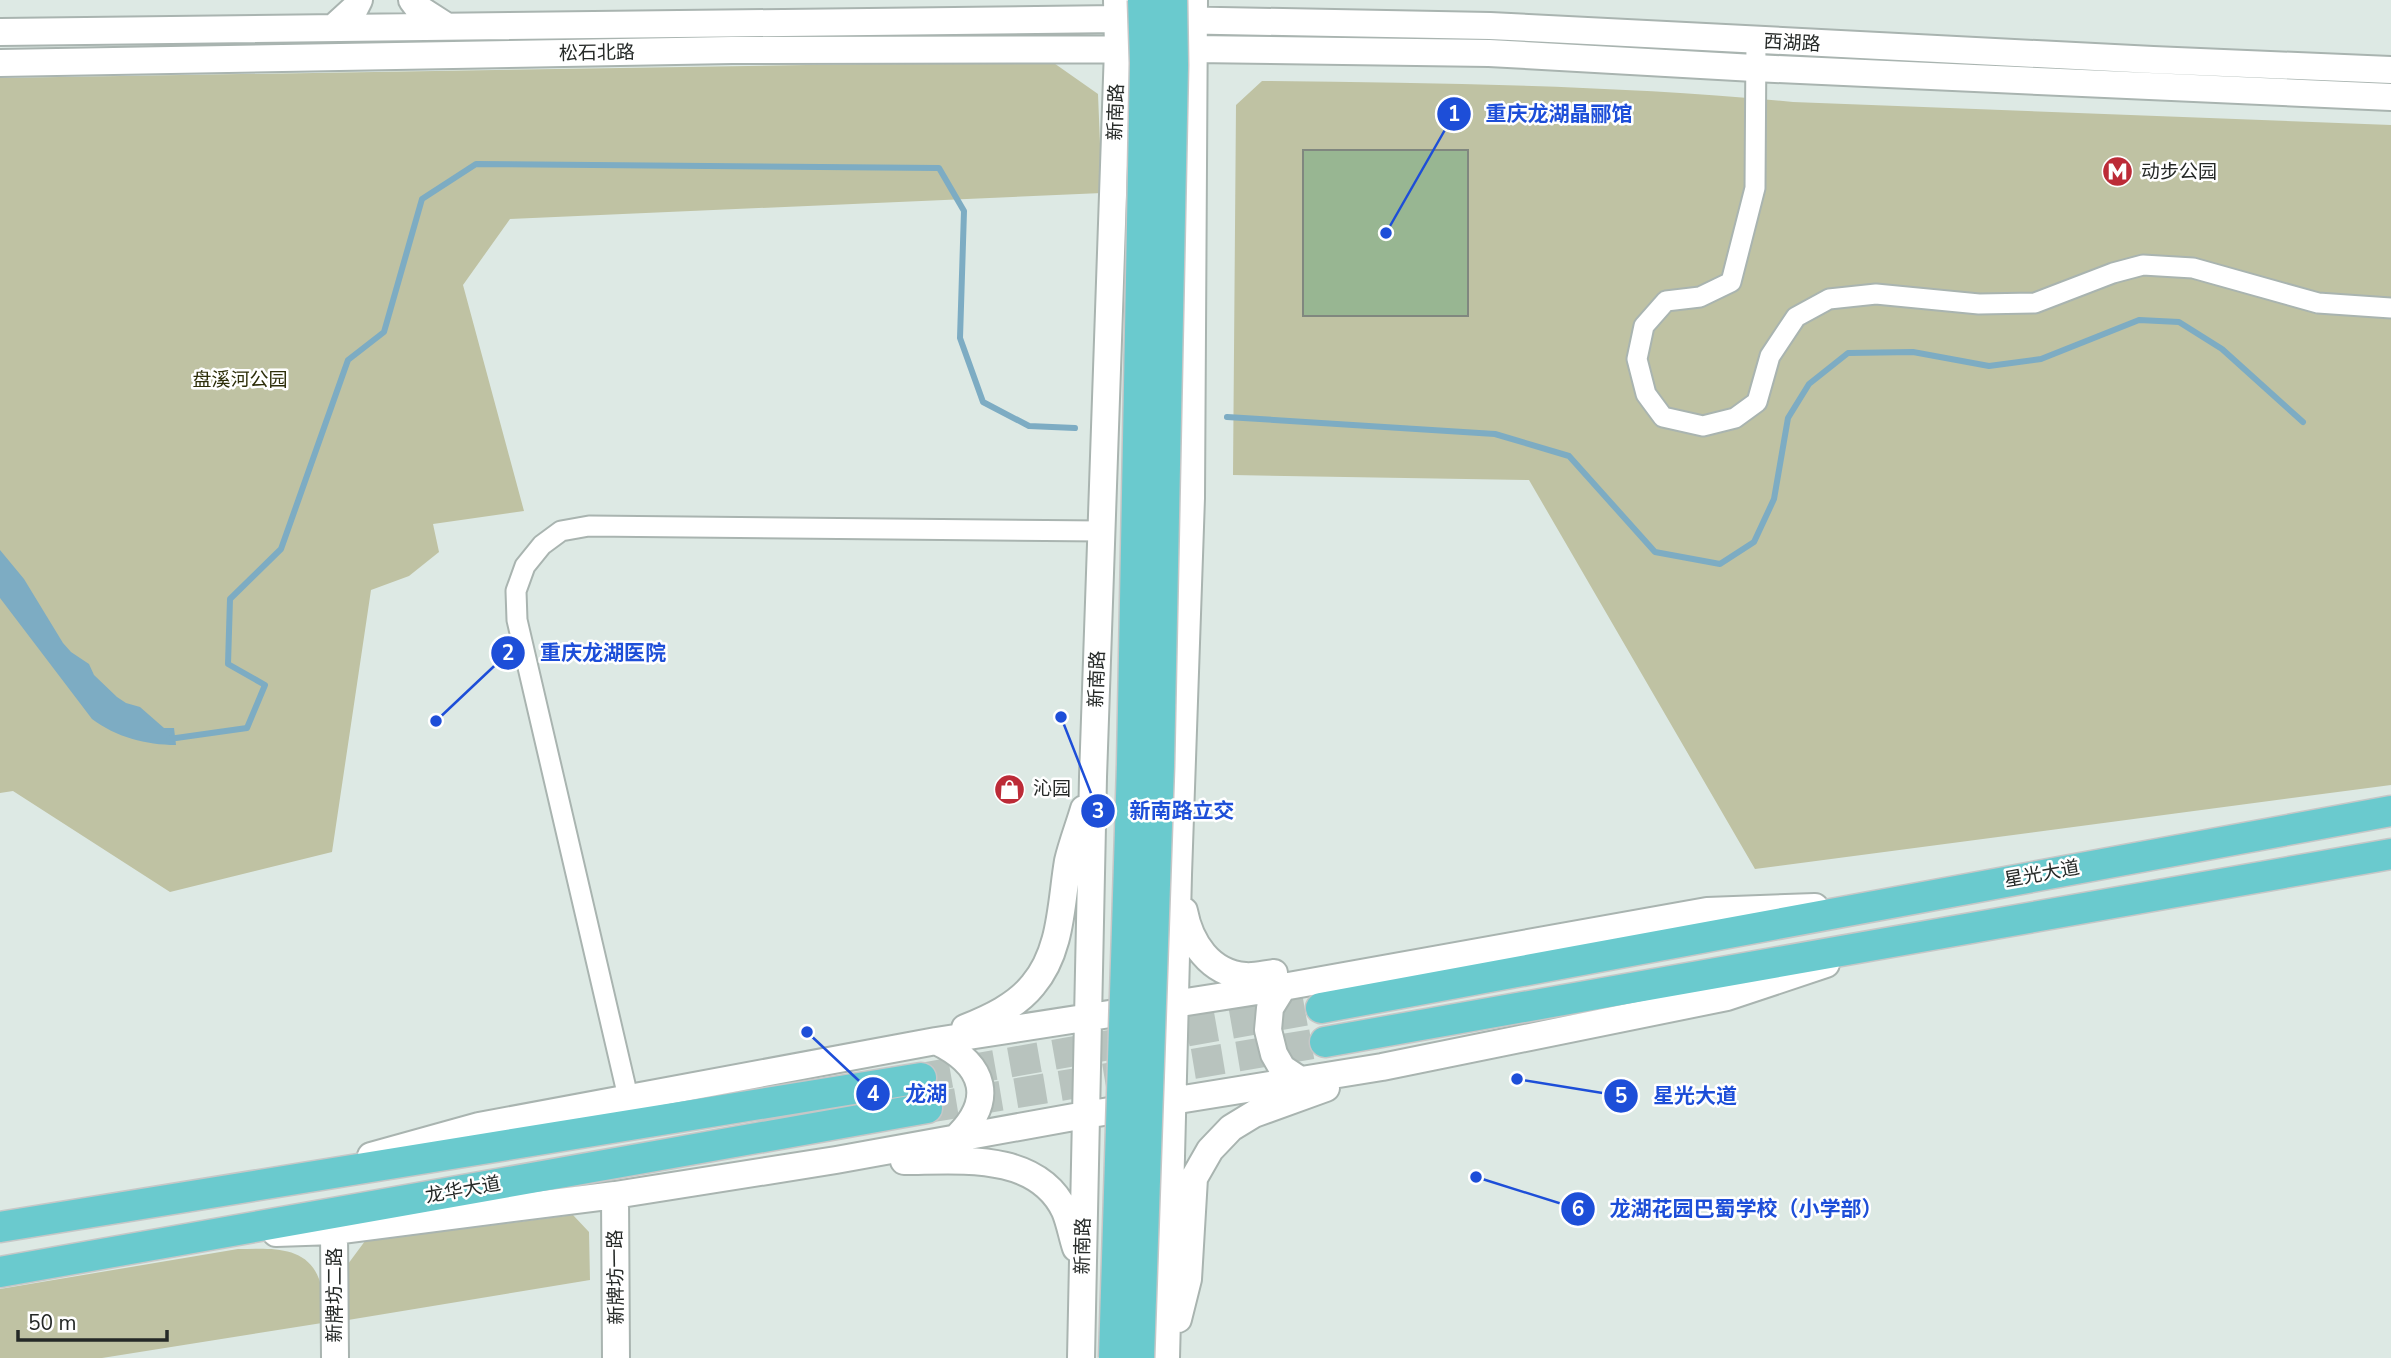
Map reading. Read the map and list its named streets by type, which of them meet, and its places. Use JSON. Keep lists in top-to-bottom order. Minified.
{"streets":{"main road":["新南路","星光大道","龙华大道"],"street":["西湖路","松石北路","新牌坊一路","新牌坊二路"]},"crossings":[["西湖路","松石北路"],["松石北路","新南路"]],"parks":["盘溪河公园"],"places":{"metro station":["动步公园"],"other":["重庆龙湖晶郦馆","新南路立交","重庆龙湖医院","龙湖","星光大道","龙湖花园巴蜀学校（小学部）"],"shop":["沁园"]},"scale_bar":"50 m"}
